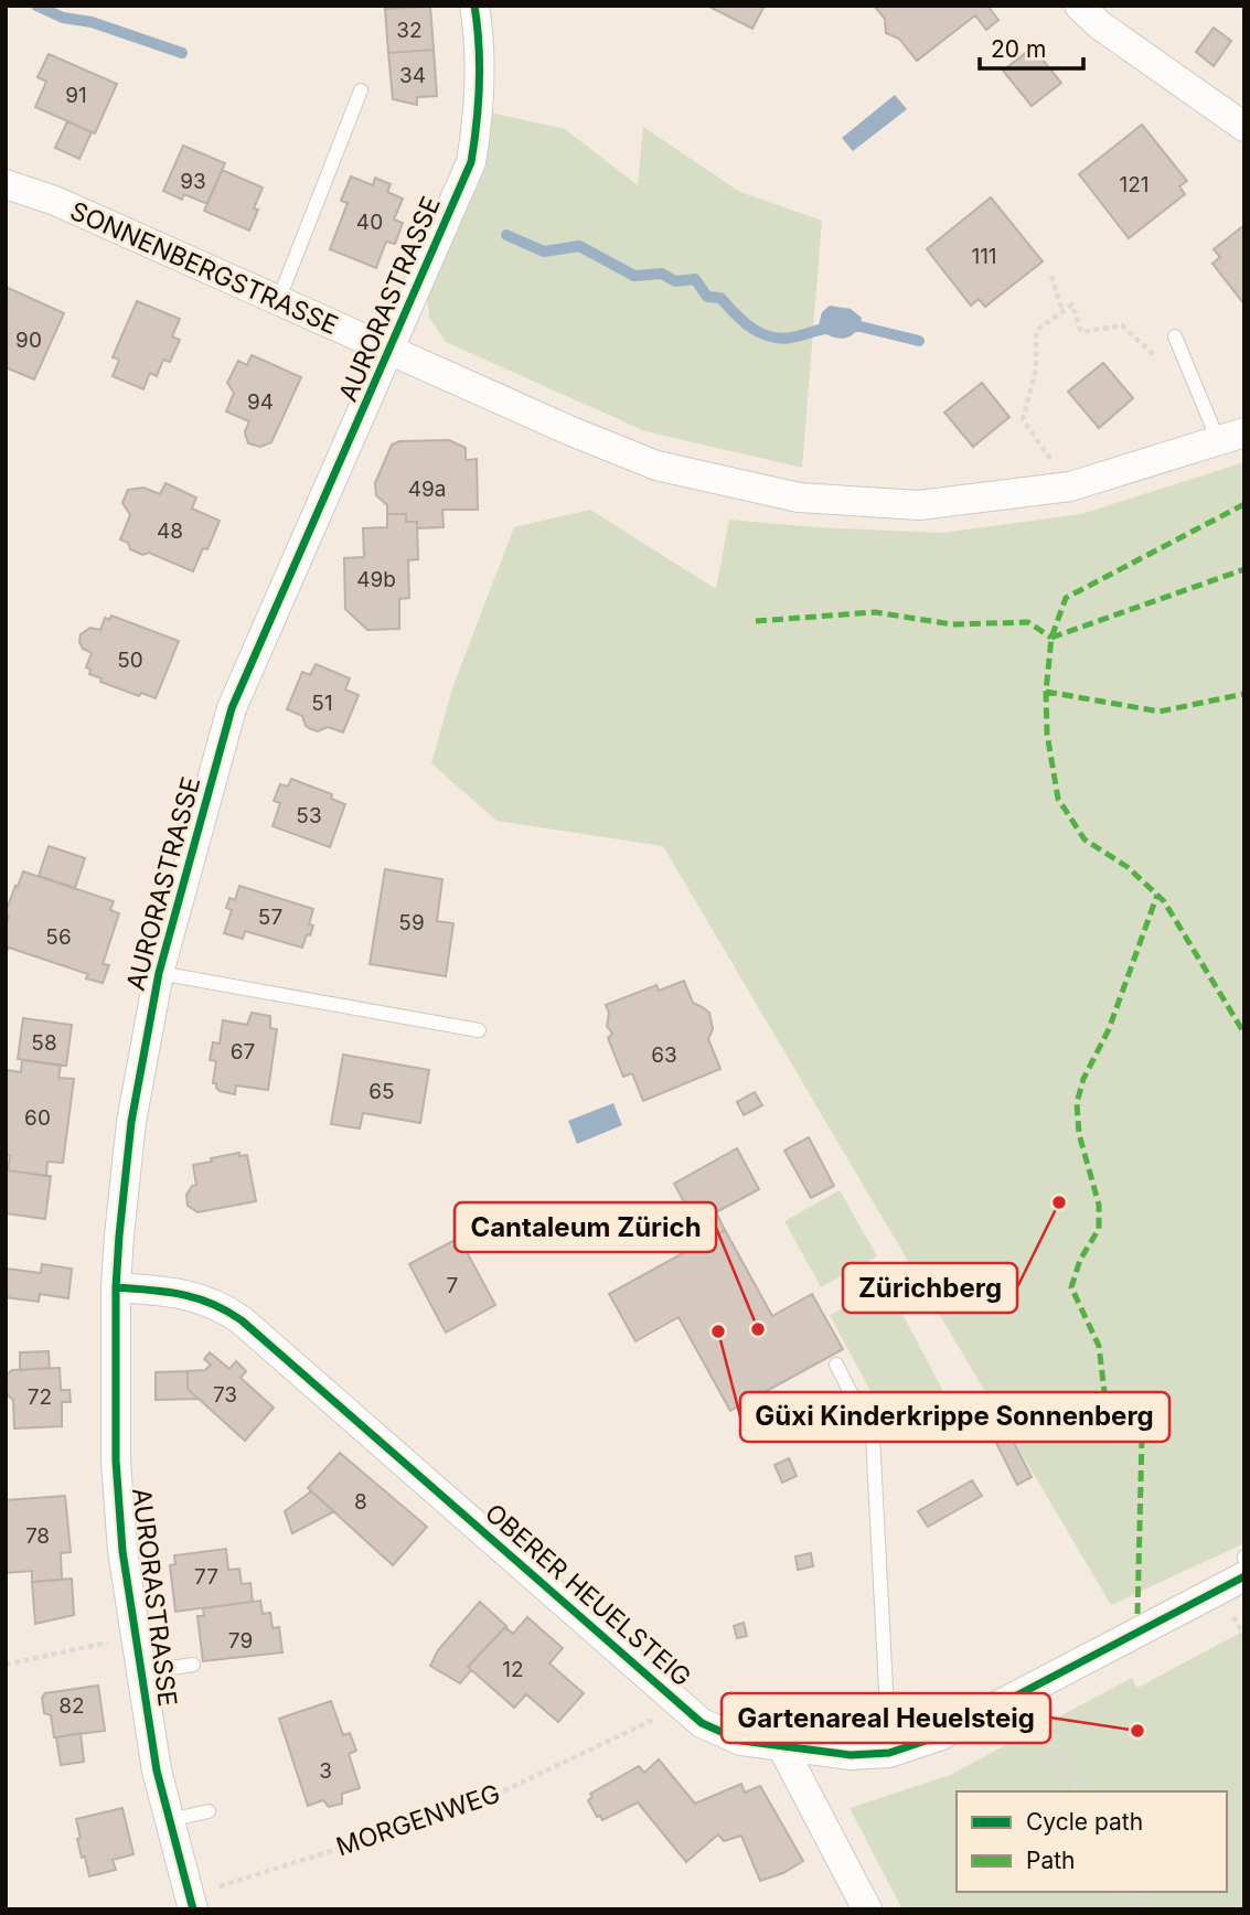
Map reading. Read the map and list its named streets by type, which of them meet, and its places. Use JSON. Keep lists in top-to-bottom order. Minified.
{"streets":{"street":["SONNENBERGSTRASSE","AURORASTRASSE","OBERER HEUELSTEIG"],"path":["MORGENWEG"]},"crossings":[["SONNENBERGSTRASSE","AURORASTRASSE"],["AURORASTRASSE","OBERER HEUELSTEIG"],["AURORASTRASSE","MORGENWEG"]],"places":["Zürichberg","Cantaleum Zürich","Güxi Kinderkrippe Sonnenberg","Gartenareal Heuelsteig"],"house_numbers":["32","34","91","93","121","40","111","90","94","49a","48","49b","50","51","53","57","59","56","58","67","63","65","60","7","73","72","8","78","77","79","12","82","3"],"legend":["Cycle path","Path"],"scale_bar":"20 m"}
